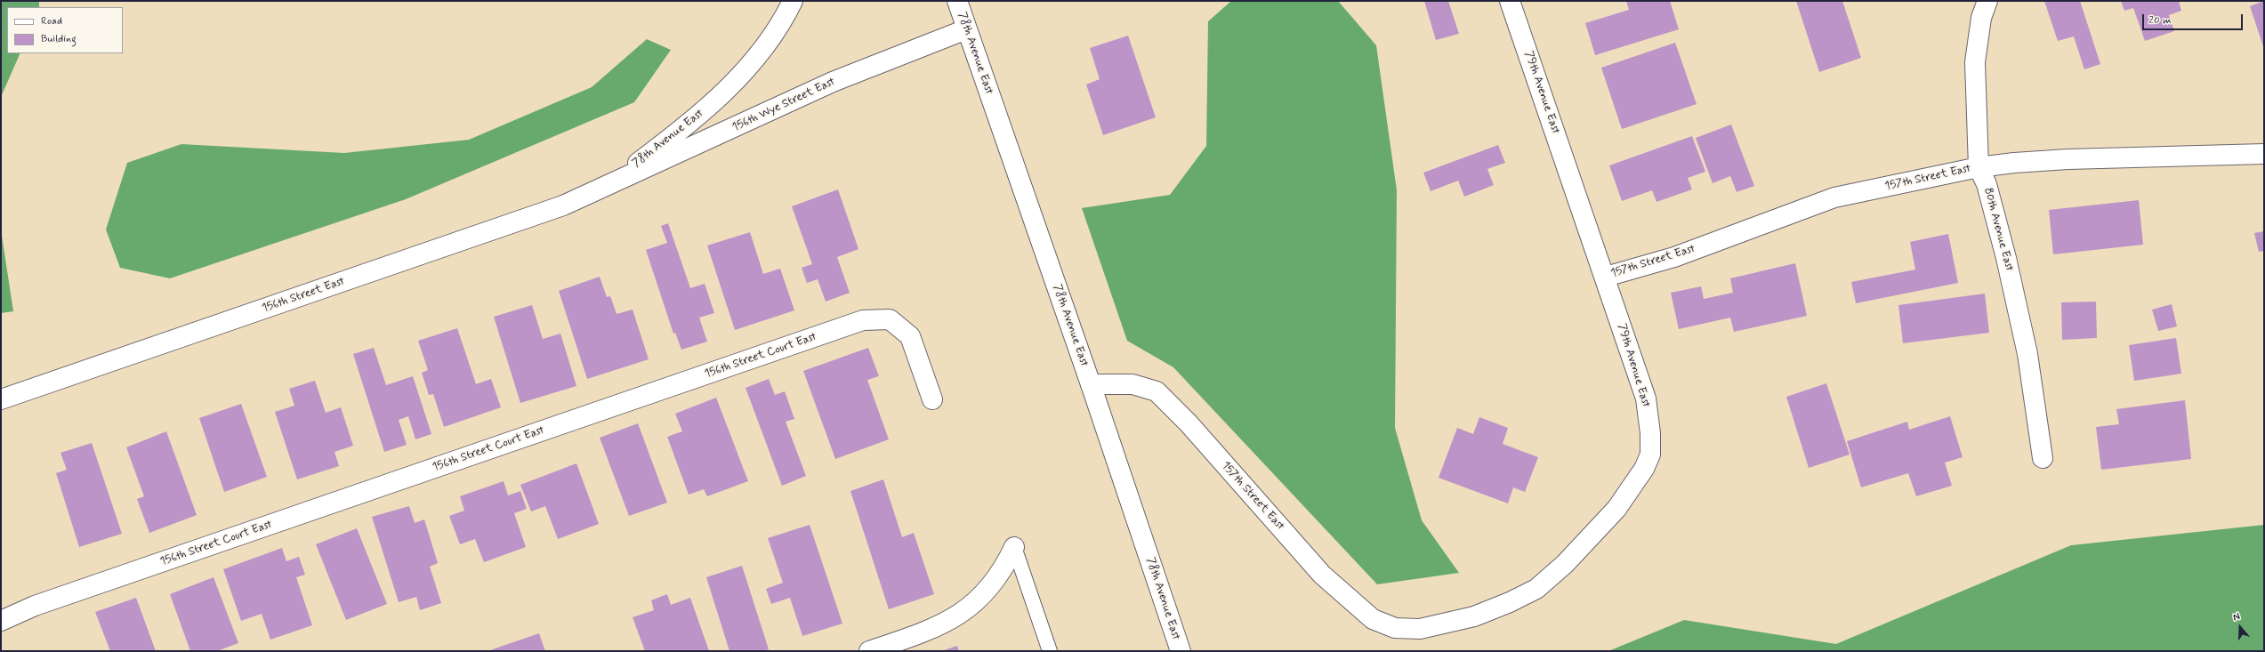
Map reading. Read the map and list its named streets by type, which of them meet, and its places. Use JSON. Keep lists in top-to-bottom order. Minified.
{"streets":{"street":["78th Avenue East","79th Avenue East","156th Wye Street East","157th Street East","80th Avenue East","156th Street East","156th Street Court East"]},"crossings":[["78th Avenue East","156th Wye Street East"],["78th Avenue East","157th Street East"],["78th Avenue East","156th Street East"],["79th Avenue East","157th Street East"],["156th Wye Street East","156th Street East"],["157th Street East","80th Avenue East"]],"legend":["Road","Building"],"scale_bar":"20 m","north":"top"}
